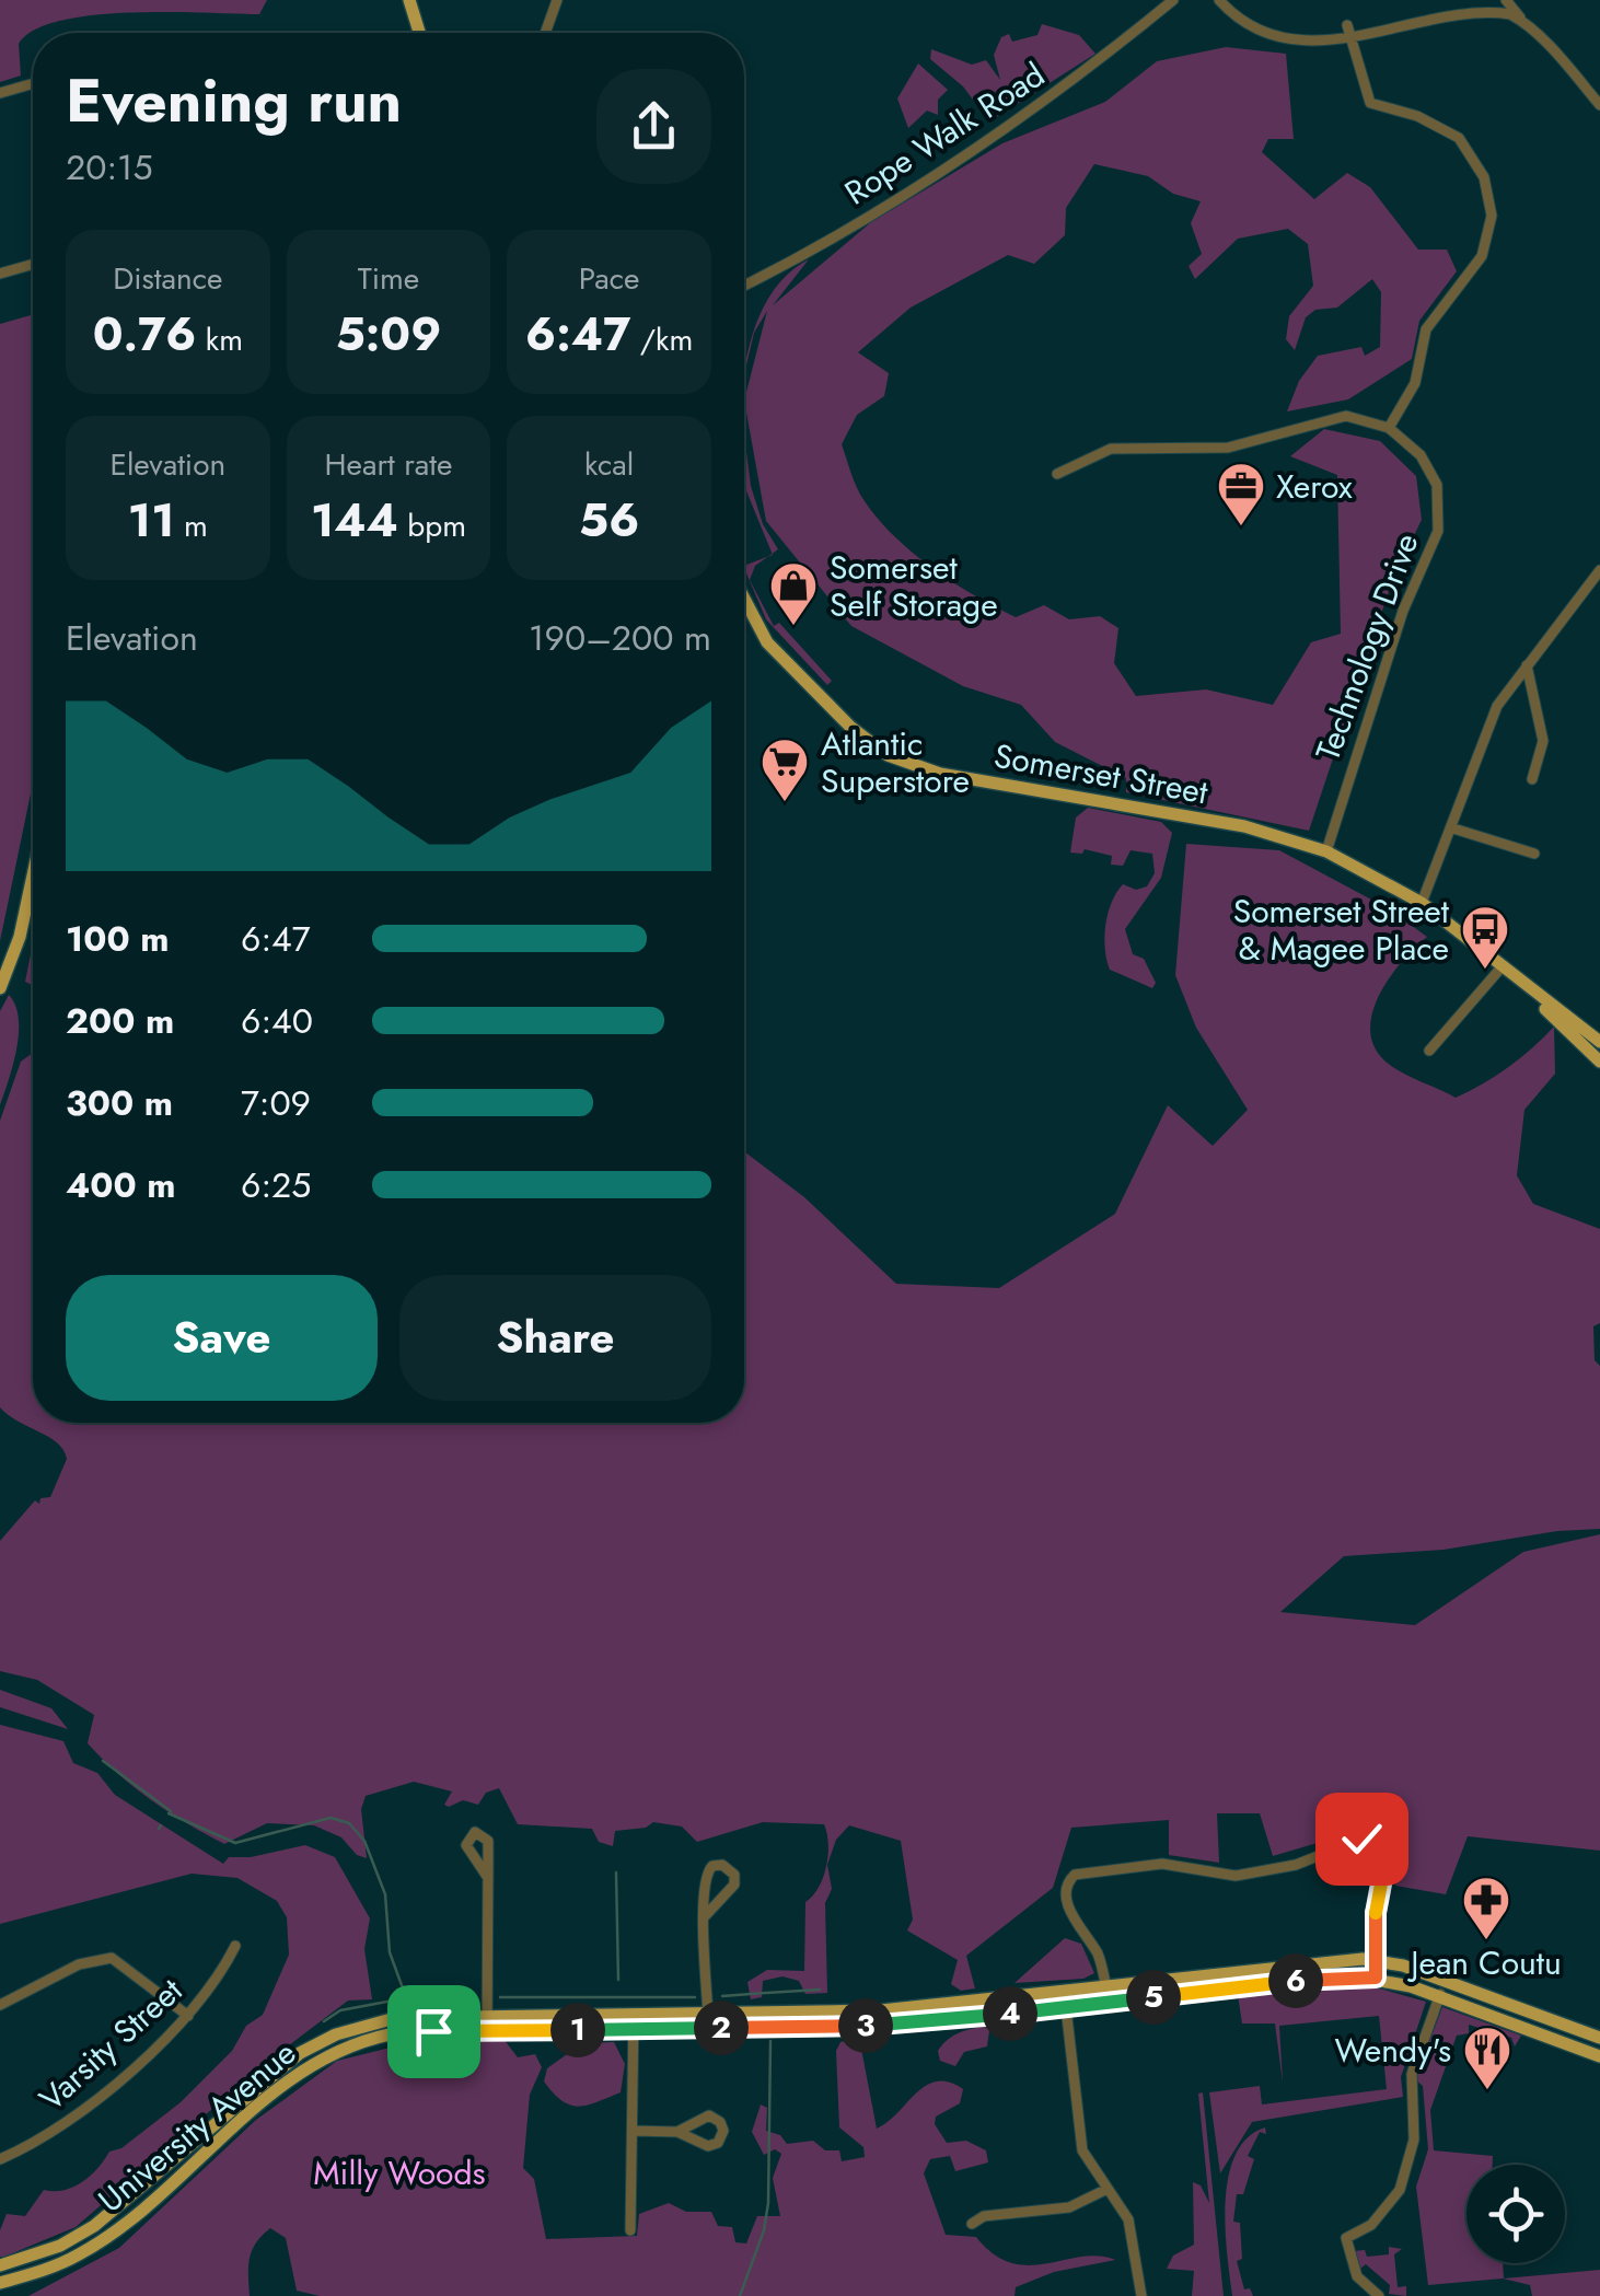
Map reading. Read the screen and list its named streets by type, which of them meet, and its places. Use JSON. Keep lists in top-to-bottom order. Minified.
{"streets":{"main road":["Somerset Street","University Avenue"],"street":["Rope Walk Road","Technology Drive","Varsity Street"]},"crossings":[["Technology Drive","Somerset Street"]],"parks":["Milly Woods"],"places":{"office":["Xerox"],"shop":["Somerset Self Storage"],"supermarket":["Atlantic Superstore"],"bus stop":["Somerset Street & Magee Place"],"pharmacy":["Jean Coutu"],"restaurant":["Wendy's"]},"page":{"heading":["Evening run","20:15"],"stats":[["Distance","0.76 km"],["Time","5:09"],["Pace","6:47 /km"],["Elevation","11 m"],["Heart rate","144 bpm"],["kcal","56"]],"chart":["Elevation","190–200 m"],"list":[{"name":"100 m","note":"6:47"},{"name":"200 m","note":"6:40"},{"name":"300 m","note":"7:09"},{"name":"400 m","note":"6:25"}],"buttons":["Save","Share"],"pins":["6","5","4","3","2","1"]}}
